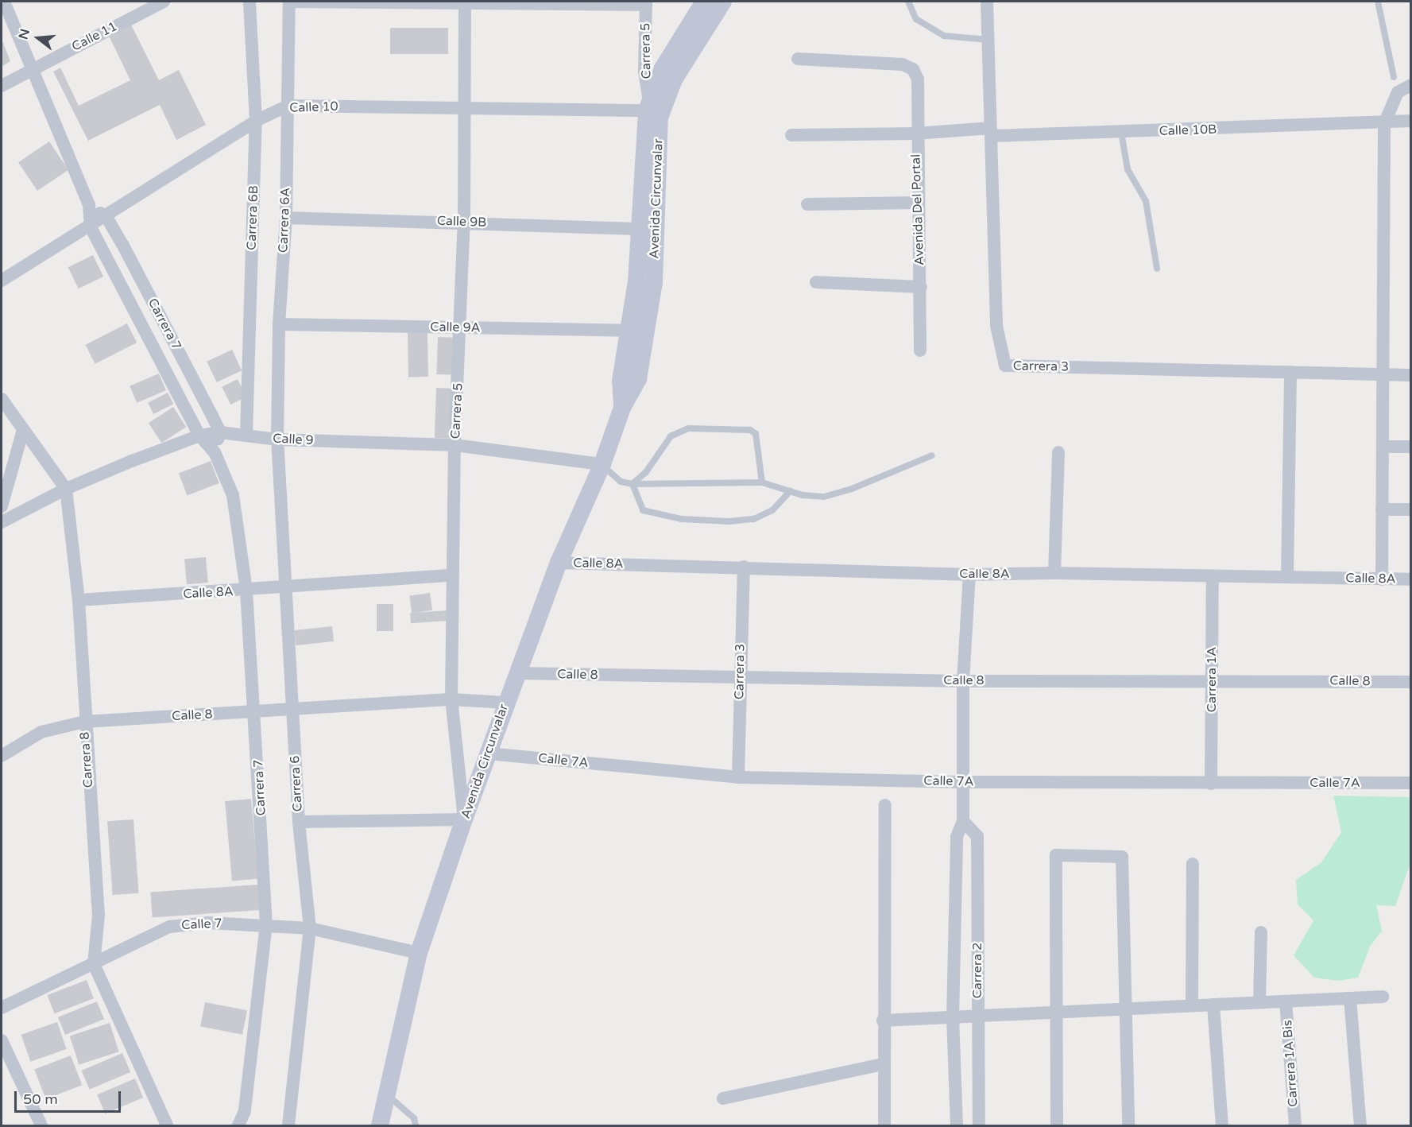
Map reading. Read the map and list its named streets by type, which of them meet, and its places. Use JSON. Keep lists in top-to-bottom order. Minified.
{"streets":{"main road":["Avenida Circunvalar"],"street":["Calle 11","Carrera 5","Calle 10","Calle 10B","Avenida Del Portal","Carrera 6B","Carrera 6A","Calle 9B","Carrera 7","Calle 9A","Carrera 3","Calle 9","Calle 8A","Calle 8","Carrera 1A","Carrera 8","Calle 7A","Carrera 6","Calle 7","Carrera 2","Carrera 1A Bis"]},"crossings":[["Calle 11","Carrera 7"],["Carrera 5","Calle 10"],["Carrera 5","Avenida Circunvalar"],["Carrera 5","Calle 9B"],["Carrera 5","Calle 9A"],["Carrera 5","Calle 9"],["Carrera 5","Calle 8A"],["Carrera 5","Calle 8"],["Calle 10","Avenida Circunvalar"],["Calle 10","Carrera 6B"],["Calle 10","Carrera 6A"],["Calle 10","Carrera 7"],["Calle 10B","Avenida Del Portal"],["Calle 10B","Carrera 3"],["Avenida Circunvalar","Calle 9B"],["Avenida Circunvalar","Calle 9A"],["Avenida Circunvalar","Calle 9"],["Avenida Circunvalar","Calle 8A"],["Avenida Circunvalar","Calle 8"],["Avenida Circunvalar","Calle 7A"],["Avenida Circunvalar","Calle 7"],["Carrera 6B","Calle 9"],["Carrera 6A","Calle 9B"],["Carrera 6A","Calle 9A"],["Carrera 6A","Calle 9"],["Carrera 6A","Carrera 6"],["Carrera 7","Calle 9"],["Carrera 7","Calle 8A"],["Carrera 7","Calle 8"],["Carrera 7","Calle 7"],["Carrera 3","Calle 8A"],["Carrera 3","Calle 8"],["Carrera 3","Calle 7A"],["Calle 9","Carrera 8"],["Calle 9","Carrera 6"],["Calle 8A","Carrera 1A"],["Calle 8A","Carrera 8"],["Calle 8A","Carrera 6"],["Calle 8A","Carrera 2"],["Calle 8","Carrera 1A"],["Calle 8","Carrera 8"],["Calle 8","Carrera 6"],["Calle 8","Carrera 2"],["Carrera 1A","Calle 7A"],["Carrera 8","Calle 7"],["Calle 7A","Carrera 2"],["Carrera 6","Calle 7"]],"scale_bar":"50 m","north":"left"}
